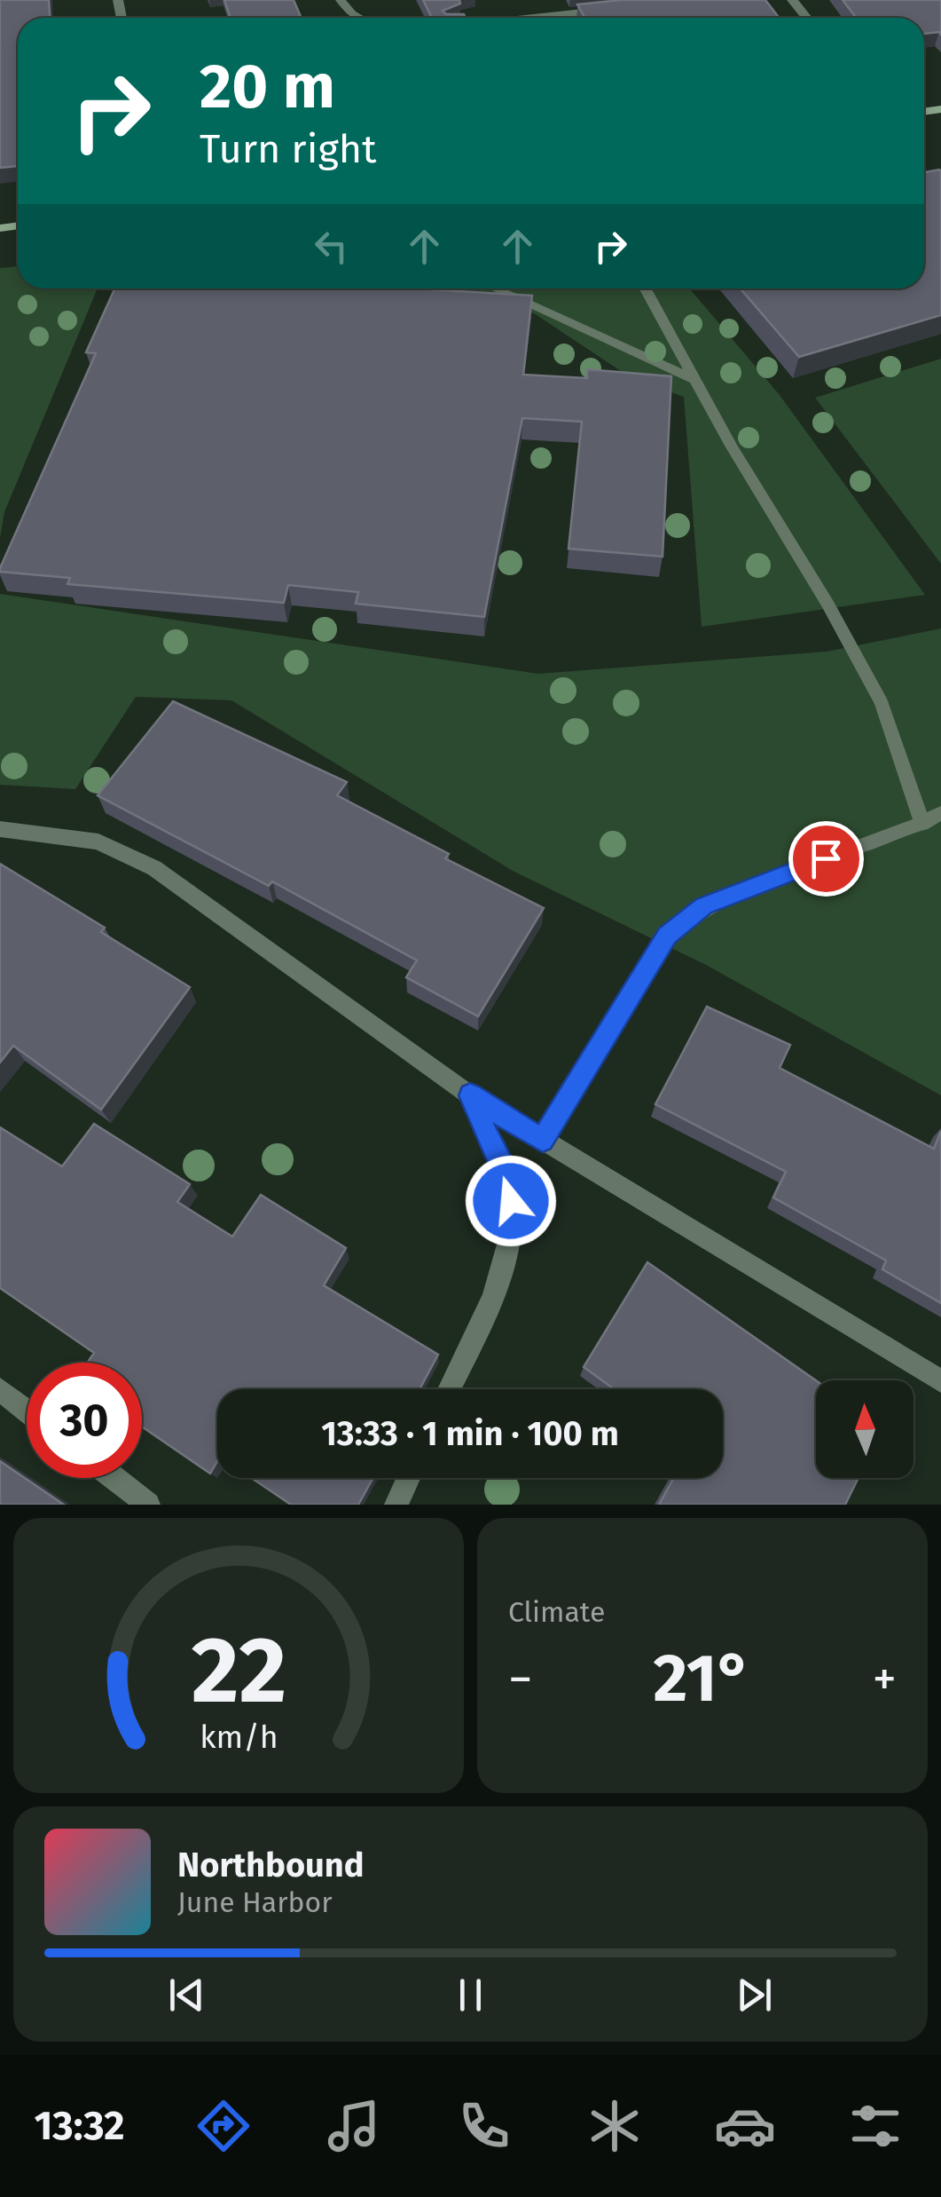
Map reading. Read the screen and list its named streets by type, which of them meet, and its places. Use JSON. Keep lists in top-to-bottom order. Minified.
{"north":"top","page":{"turn":["20 m","Turn right"],"limit":"30","trip":"13:33 · 1 min · 100 m","tile":"Climate","heat":["−","21°","+"],"song":["Northbound","June Harbor"],"tabs":"13:32","gauge":["22","km/h"]}}
